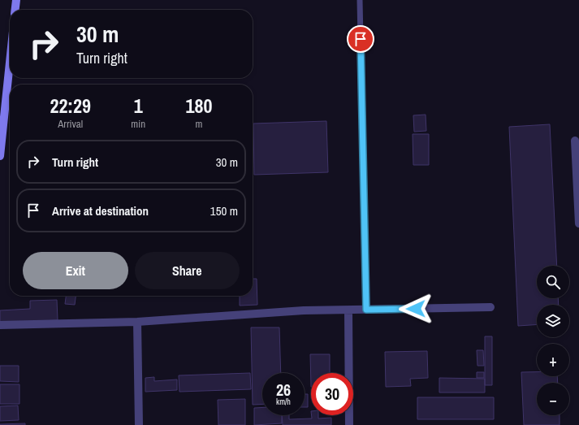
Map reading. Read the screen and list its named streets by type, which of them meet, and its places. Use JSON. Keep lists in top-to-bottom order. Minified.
{"page":{"turn":["30 m","Turn right"],"eta":["22:29","Arrival","1","min","180","m"],"list":[{"name":"Turn right","value":"30 m"},{"name":"Arrive at destination","value":"150 m"}],"buttons":["Exit","Share"],"map_buttons":["+","−"],"speed":"26 km/h","limit":"30"}}
